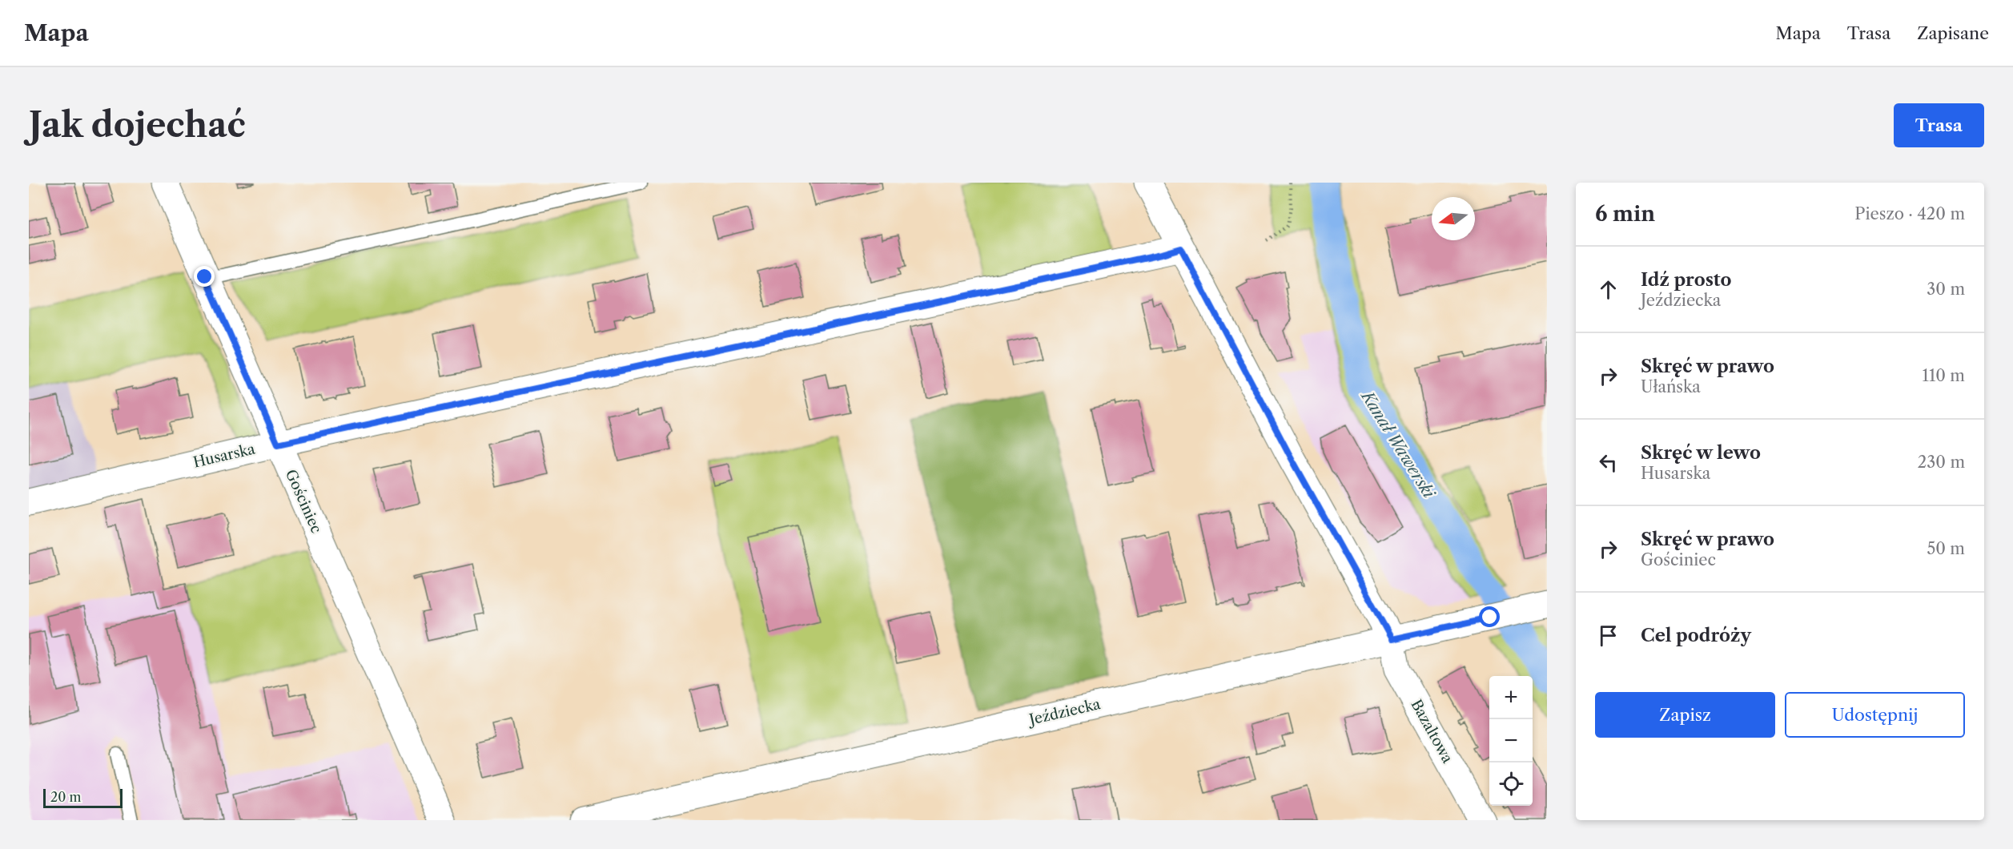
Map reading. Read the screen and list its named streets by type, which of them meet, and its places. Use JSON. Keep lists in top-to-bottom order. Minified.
{"streets":{"street":["Husarska","Gościniec","Jeździecka","Bazaltowa"]},"crossings":[["Husarska","Gościniec"],["Husarska","Bazaltowa"],["Jeździecka","Bazaltowa"]],"water":["Kanał Wawerski"],"scale_bar":"20 m","north":"left","page":{"header":"Mapa","nav":["Mapa","Trasa","Zapisane"],"buttons":["Trasa",["Zapisz","Udostępnij"]],"title":"Jak dojechać","heading":["6 min","Pieszo · 420 m"],"list":[["Idź prosto","Jeździecka","30 m"],["Skręć w prawo","Ułańska","110 m"],["Skręć w lewo","Husarska","230 m"],["Skręć w prawo","Gościniec","50 m"],"Cel podróży"],"map_buttons":["+","−"],"scale":"20 m"}}
